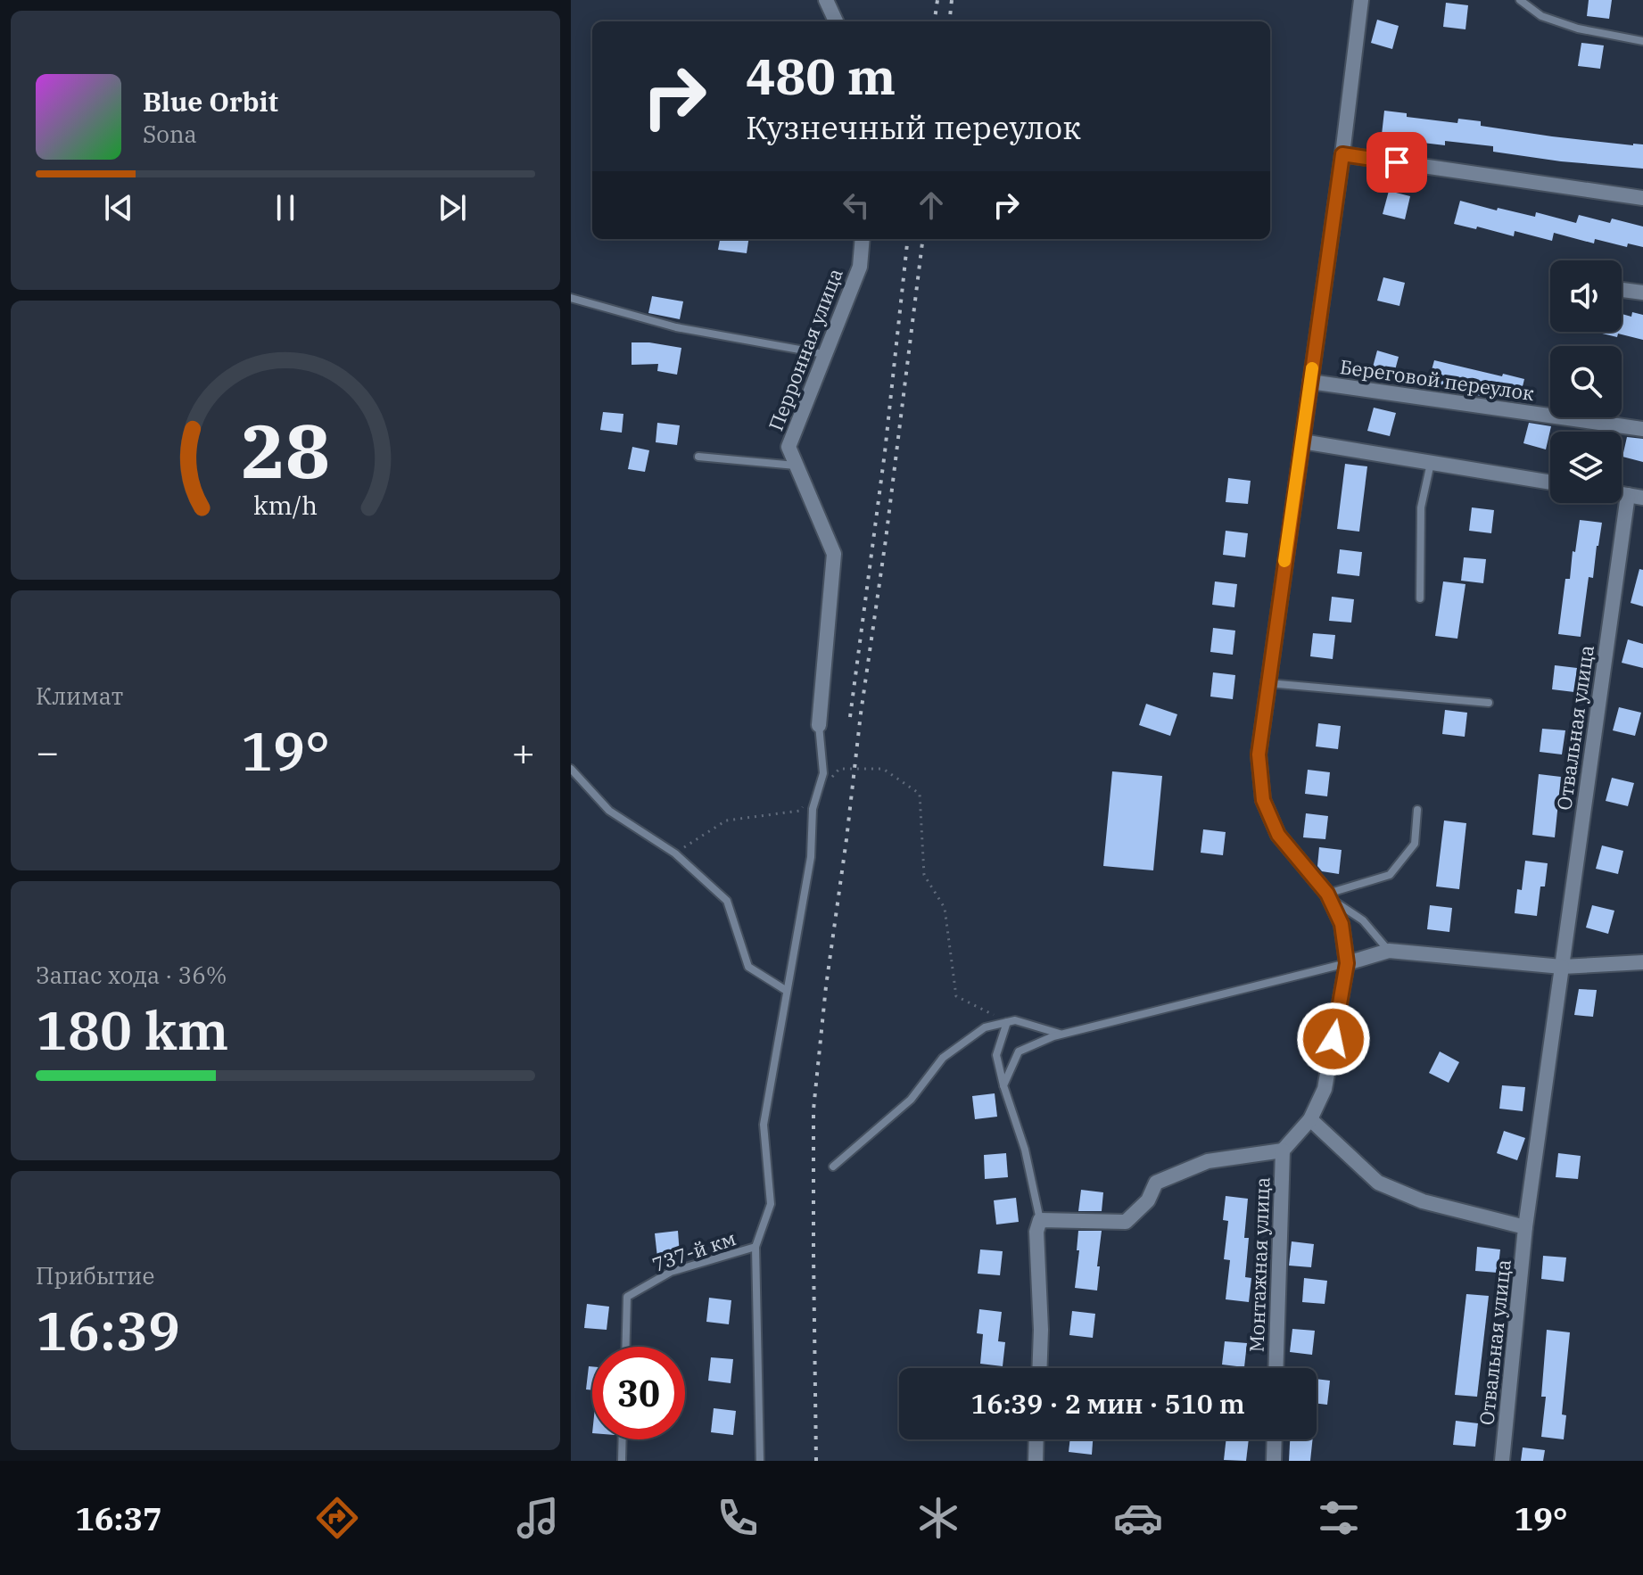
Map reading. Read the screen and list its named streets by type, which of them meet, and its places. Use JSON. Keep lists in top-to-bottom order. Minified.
{"streets":{"street":["Перронная улица","Береговой переулок","Отвальная улица","Монтажная улица"],"lane":["737-й км"]},"page":{"turn":["480 m","Кузнечный переулок"],"song":["Blue Orbit","Sona"],"tile":["Климат",["Запас хода · 36%","180 km"],["Прибытие","16:39"]],"heat":["−","19°","+"],"limit":"30","trip":"16:39 · 2 мин · 510 m","tabs":["16:37","19°"],"gauge":["28","km/h"]}}
